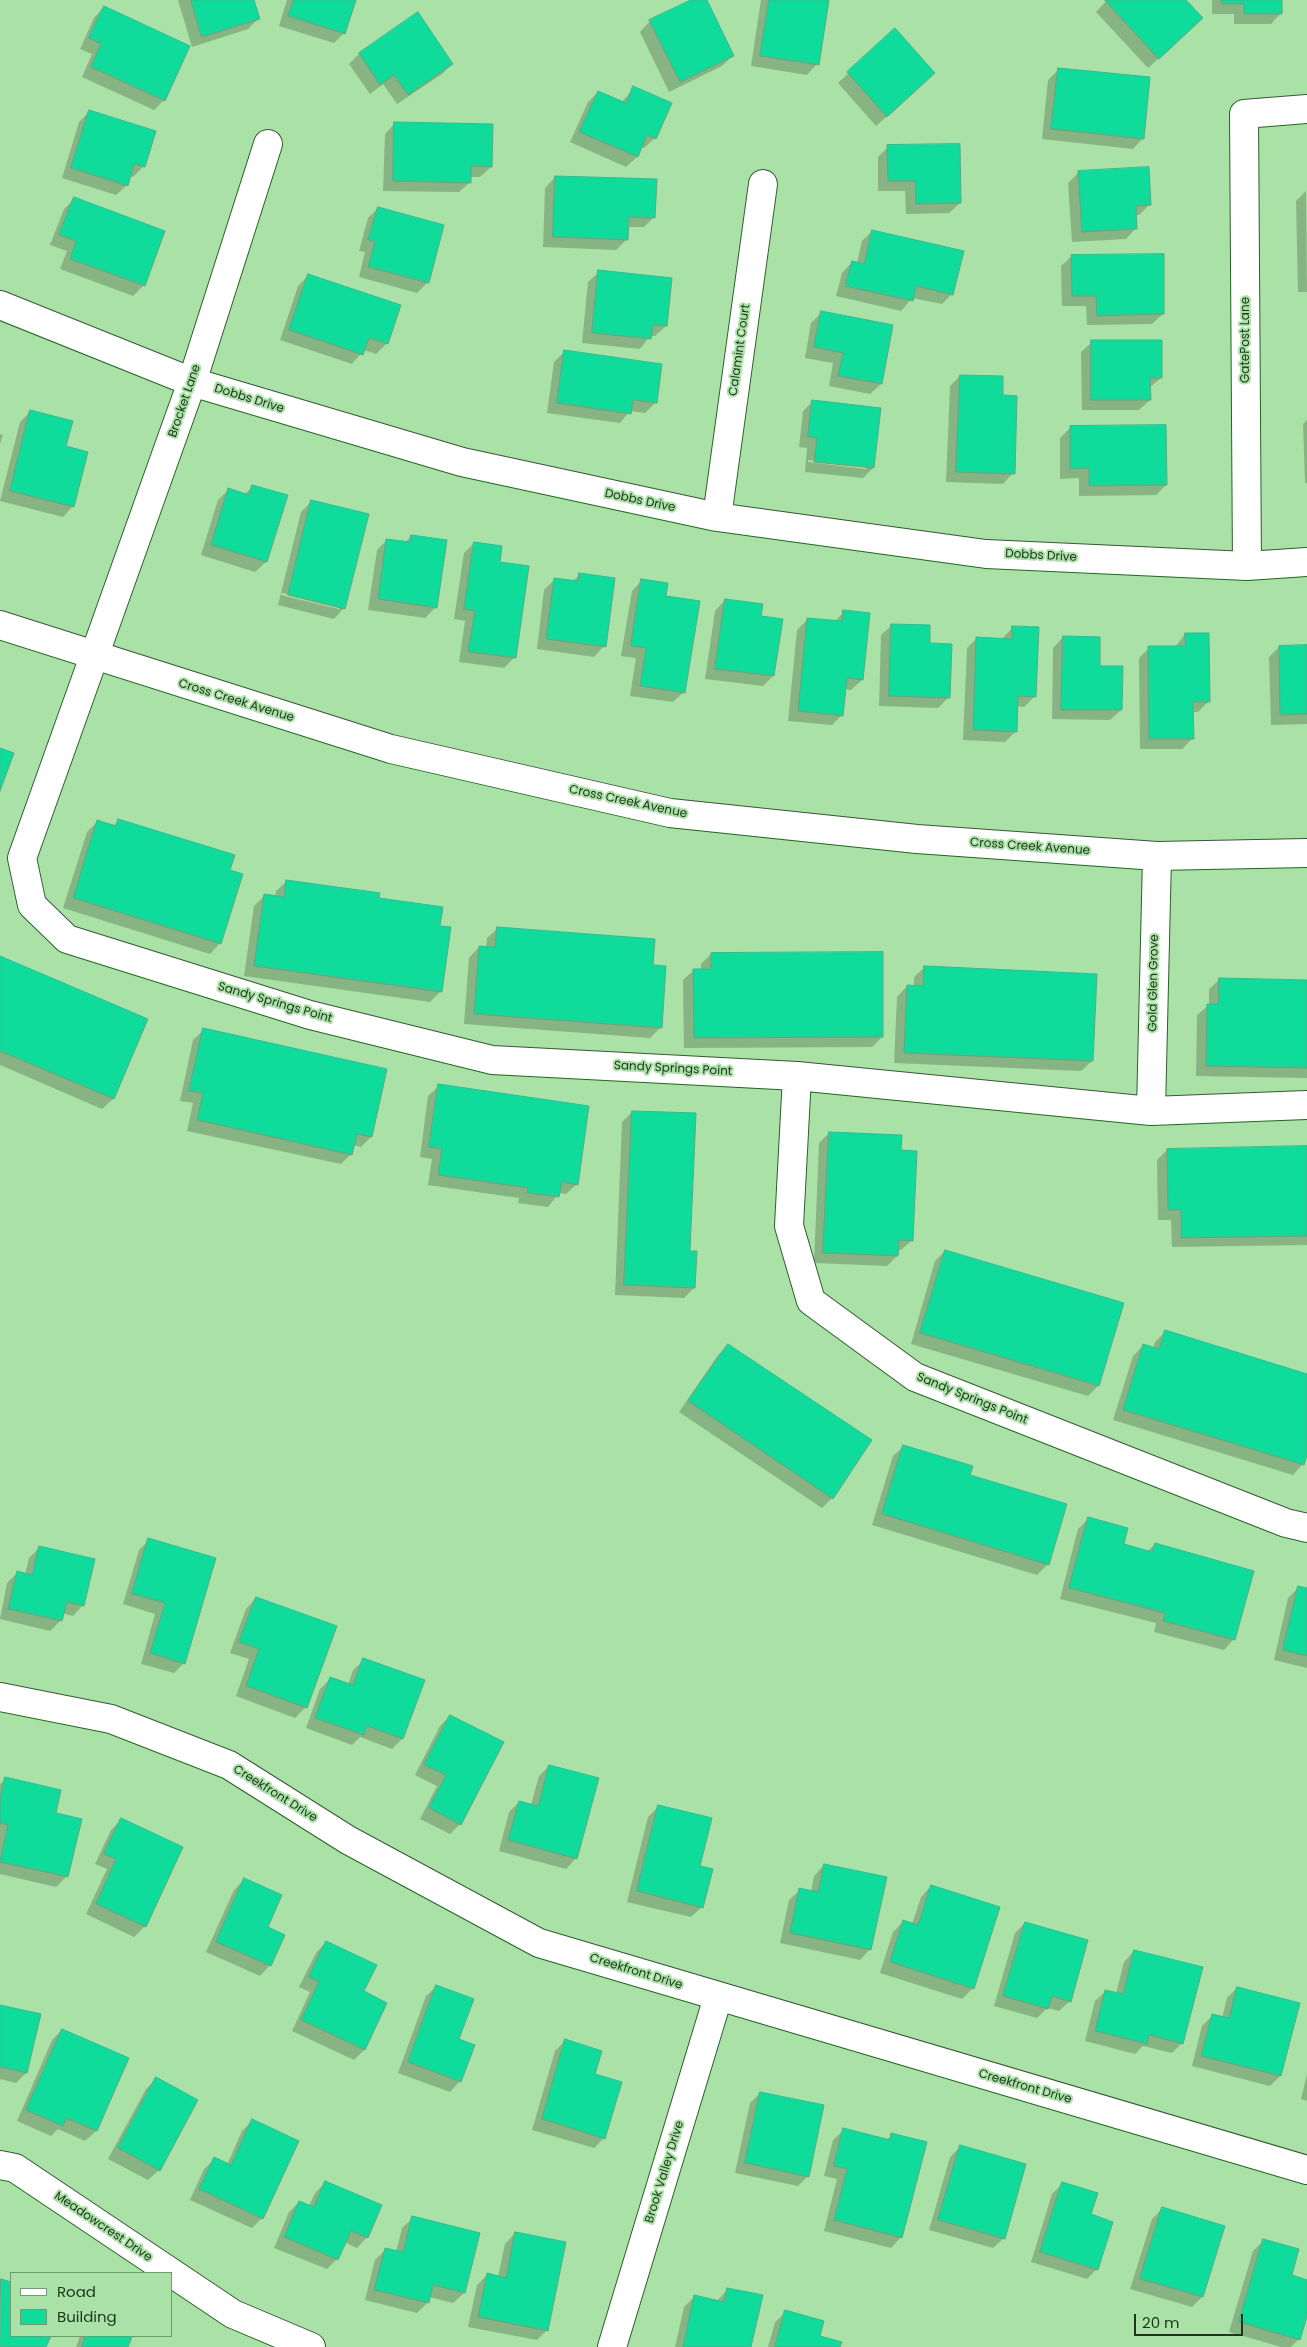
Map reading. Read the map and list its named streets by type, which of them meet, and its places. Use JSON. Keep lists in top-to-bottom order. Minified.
{"streets":{"street":["GatePost Lane","Calamint Court","Dobbs Drive","Brocket Lane","Cross Creek Avenue","Gold Glen Grove","Sandy Springs Point","Creekfront Drive","Brook Valley Drive","Meadowcrest Drive"]},"crossings":[["GatePost Lane","Dobbs Drive"],["Calamint Court","Dobbs Drive"],["Dobbs Drive","Brocket Lane"],["Brocket Lane","Cross Creek Avenue"],["Brocket Lane","Sandy Springs Point"],["Cross Creek Avenue","Gold Glen Grove"],["Cross Creek Avenue","Sandy Springs Point"],["Gold Glen Grove","Sandy Springs Point"],["Creekfront Drive","Brook Valley Drive"]],"legend":["Road","Building"],"scale_bar":"20 m"}
